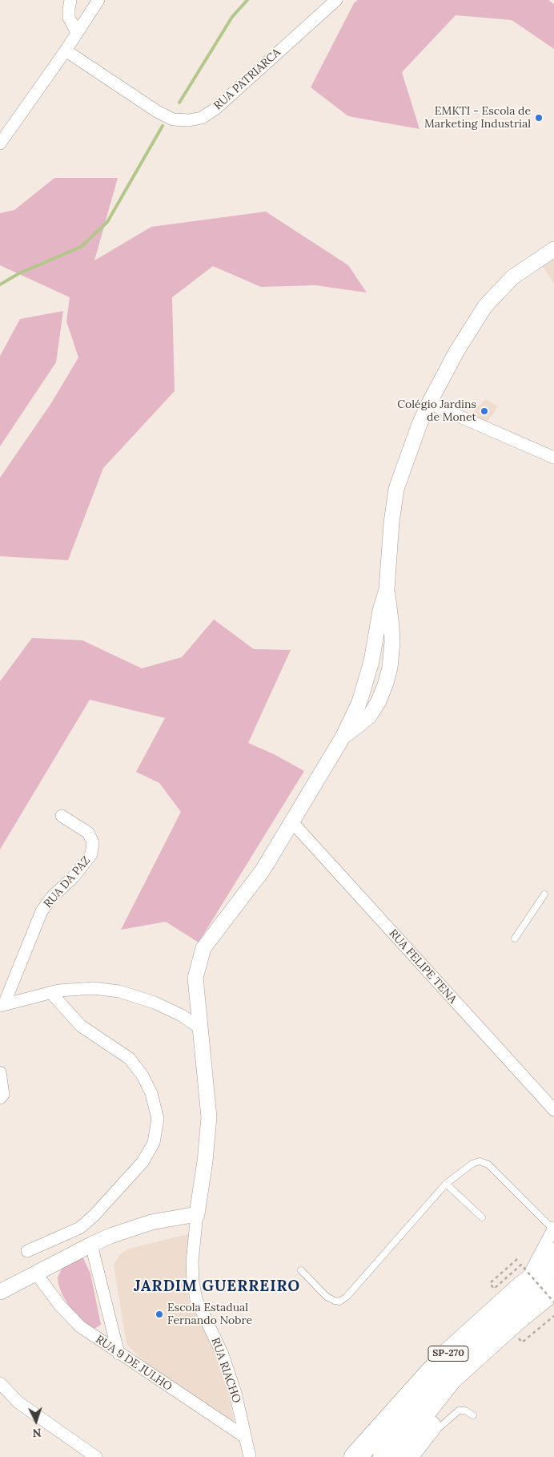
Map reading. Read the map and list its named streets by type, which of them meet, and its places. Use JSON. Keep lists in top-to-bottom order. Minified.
{"streets":{"highway":["SP-270"],"street":["RUA PATRIARCA","RUA DA PAZ","RUA FELIPE TENA","RUA 9 DE JULHO","RUA RIACHO"]},"crossings":[["RUA 9 DE JULHO","RUA RIACHO"]],"districts":["JARDIM GUERREIRO"],"places":["EMKTI - Escola de Marketing Industrial","Colégio Jardins de Monet","Escola Estadual Fernando Nobre"],"north":"bottom"}
